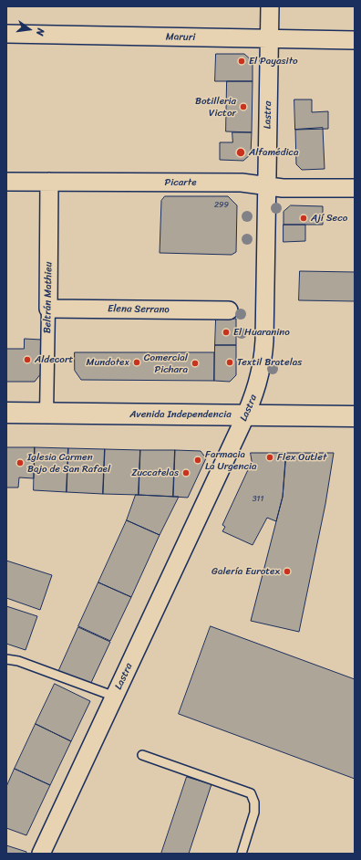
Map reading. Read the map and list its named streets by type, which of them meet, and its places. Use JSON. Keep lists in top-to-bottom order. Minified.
{"streets":{"main road":["Avenida Independencia"],"street":["Maruri","Lastra","Picarte","Beltrán Mathieu","Elena Serrano"]},"crossings":[["Maruri","Lastra"],["Lastra","Picarte"],["Lastra","Avenida Independencia"],["Picarte","Beltrán Mathieu"],["Beltrán Mathieu","Elena Serrano"],["Beltrán Mathieu","Avenida Independencia"]],"places":["El Payasito","Botilleria Victor","Alfamédica","Ají Seco","El Huaranino","Aldecort","Mundotex","Textil Bratelas","Comercial Pichara","Flex Outlet","Farmacia La Urgencia","Iglesia Carmen Bajo de San Rafael","Zuccatelas","Galería Eurotex"],"house_numbers":["299","311"],"north":"right"}
